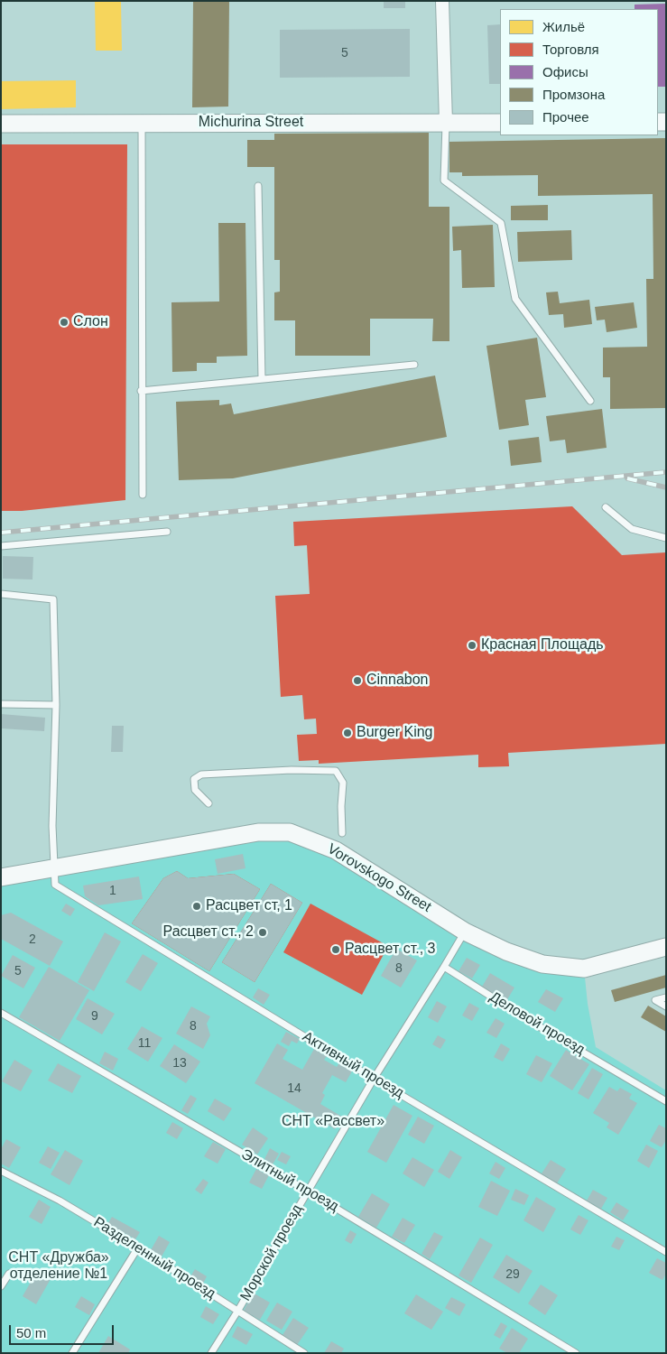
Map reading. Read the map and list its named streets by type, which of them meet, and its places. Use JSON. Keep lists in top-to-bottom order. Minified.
{"streets":{"street":["Michurina Street","Vorovskogo Street"],"lane":["Деловой проезд","Активный проезд","Элитный проезд","Морской проезд","Разделенный проезд"]},"crossings":[["Vorovskogo Street","Активный проезд"],["Деловой проезд","Морской проезд"],["Активный проезд","Морской проезд"],["Элитный проезд","Морской проезд"],["Морской проезд","Разделенный проезд"]],"parks":["СНТ «Рассвет»","СНТ «Дружба» отделение №1"],"places":["Слон","Красная Площадь","Cinnabon","Burger King","Расцвет ст, 1","Расцвет ст., 2","Расцвет ст., 3"],"house_numbers":["5","1","2","8","5","9","8","11","13","14","29"],"legend":["Жильё","Торговля","Офисы","Промзона","Прочее"],"scale_bar":"50 m"}
